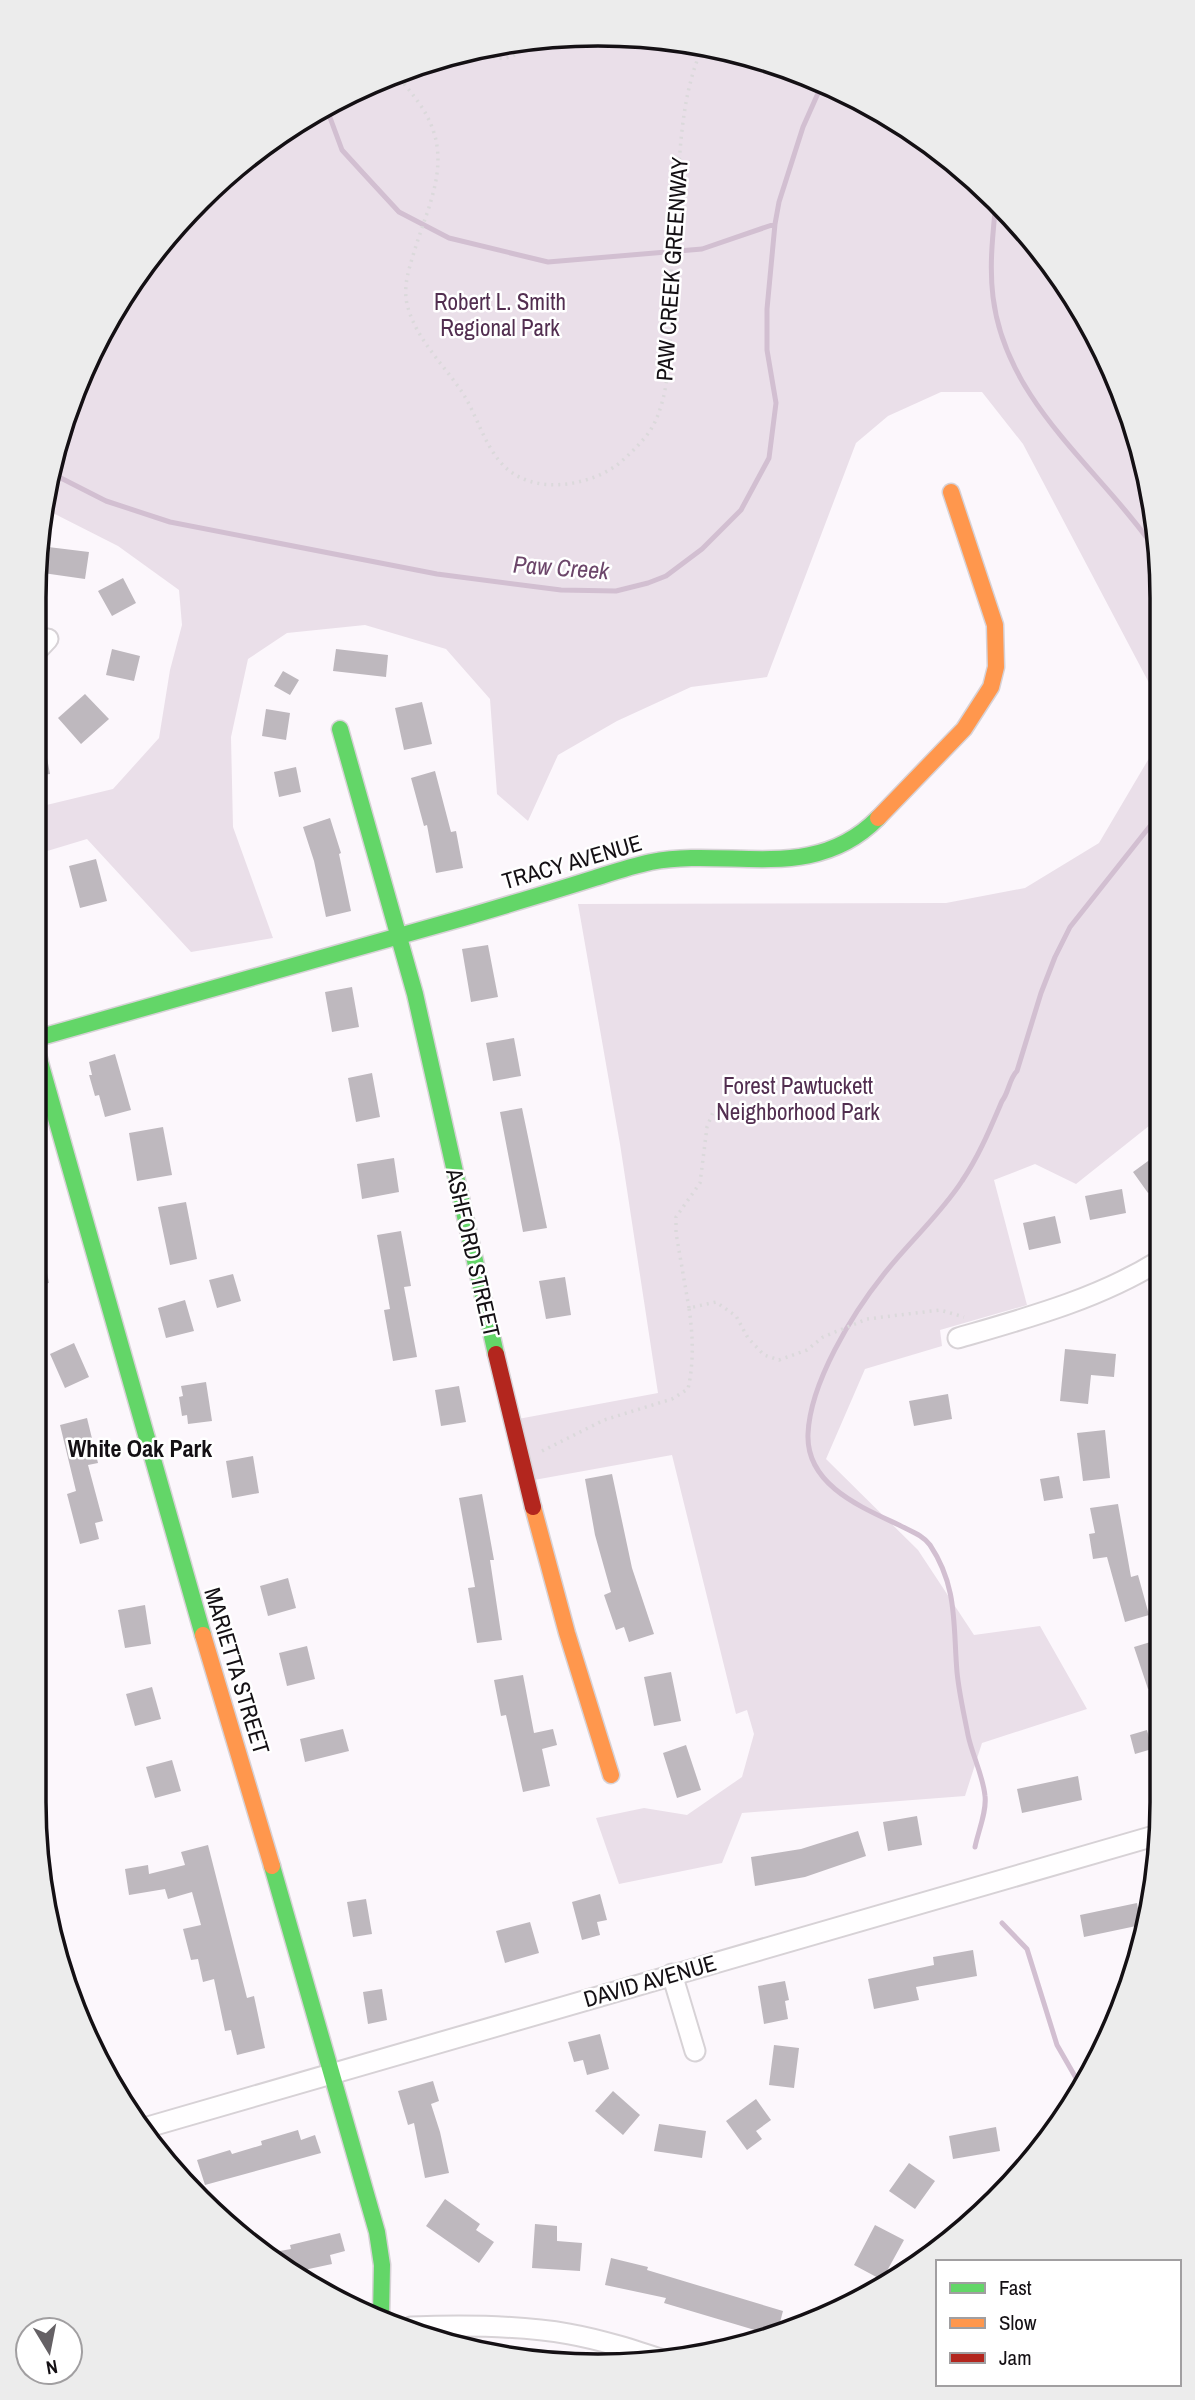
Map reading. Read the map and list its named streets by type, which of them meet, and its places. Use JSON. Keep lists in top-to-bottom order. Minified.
{"streets":{"street":["TRACY AVENUE","ASHFORD STREET","MARIETTA STREET","DAVID AVENUE"],"path":["PAW CREEK GREENWAY"]},"crossings":[["TRACY AVENUE","ASHFORD STREET"],["MARIETTA STREET","DAVID AVENUE"]],"districts":["White Oak Park"],"water":["Paw Creek"],"parks":["Robert L. Smith Regional Park","Forest Pawtuckett Neighborhood Park"],"legend":["Fast","Slow","Jam"],"north":"bottom"}
